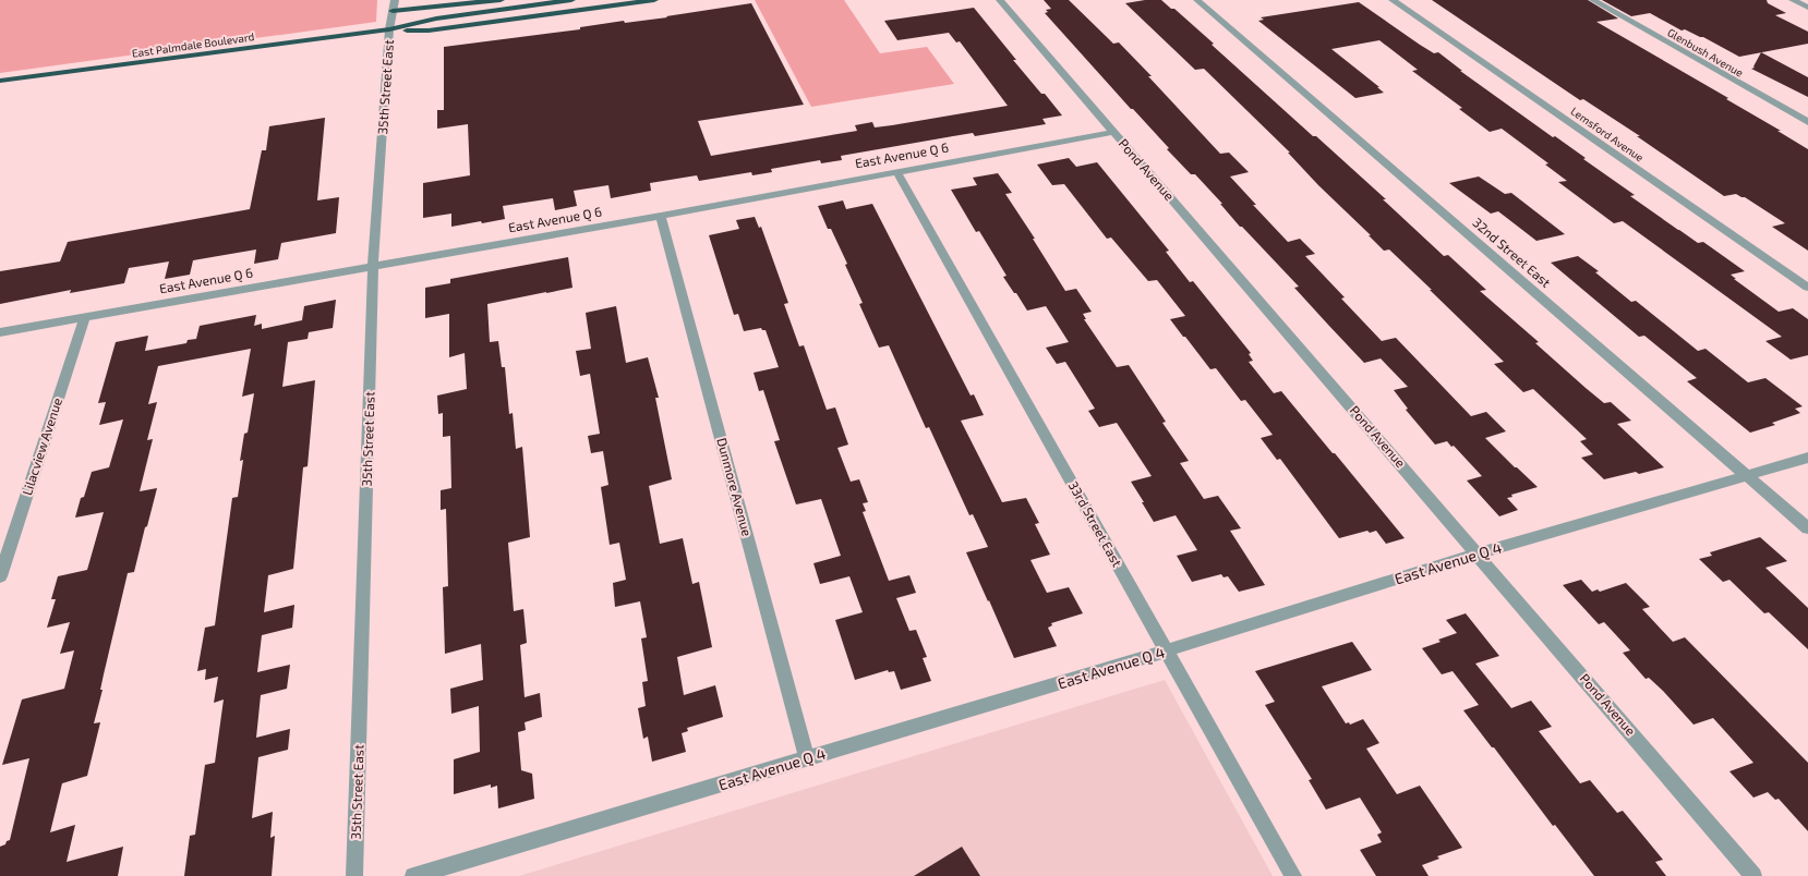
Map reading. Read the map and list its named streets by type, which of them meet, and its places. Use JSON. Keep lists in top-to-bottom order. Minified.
{"streets":{"highway":["East Palmdale Boulevard"],"street":["Glenbush Avenue","35th Street East","Lemsford Avenue","East Avenue Q 6","Pond Avenue","32nd Street East","Lilacview Avenue","Dunmore Avenue","33rd Street East","East Avenue Q 4"]},"crossings":[["East Palmdale Boulevard","35th Street East"],["35th Street East","East Avenue Q 6"],["East Avenue Q 6","Pond Avenue"],["East Avenue Q 6","Lilacview Avenue"],["East Avenue Q 6","Dunmore Avenue"],["East Avenue Q 6","33rd Street East"],["Pond Avenue","East Avenue Q 4"],["32nd Street East","East Avenue Q 4"],["Dunmore Avenue","East Avenue Q 4"],["33rd Street East","East Avenue Q 4"]]}
